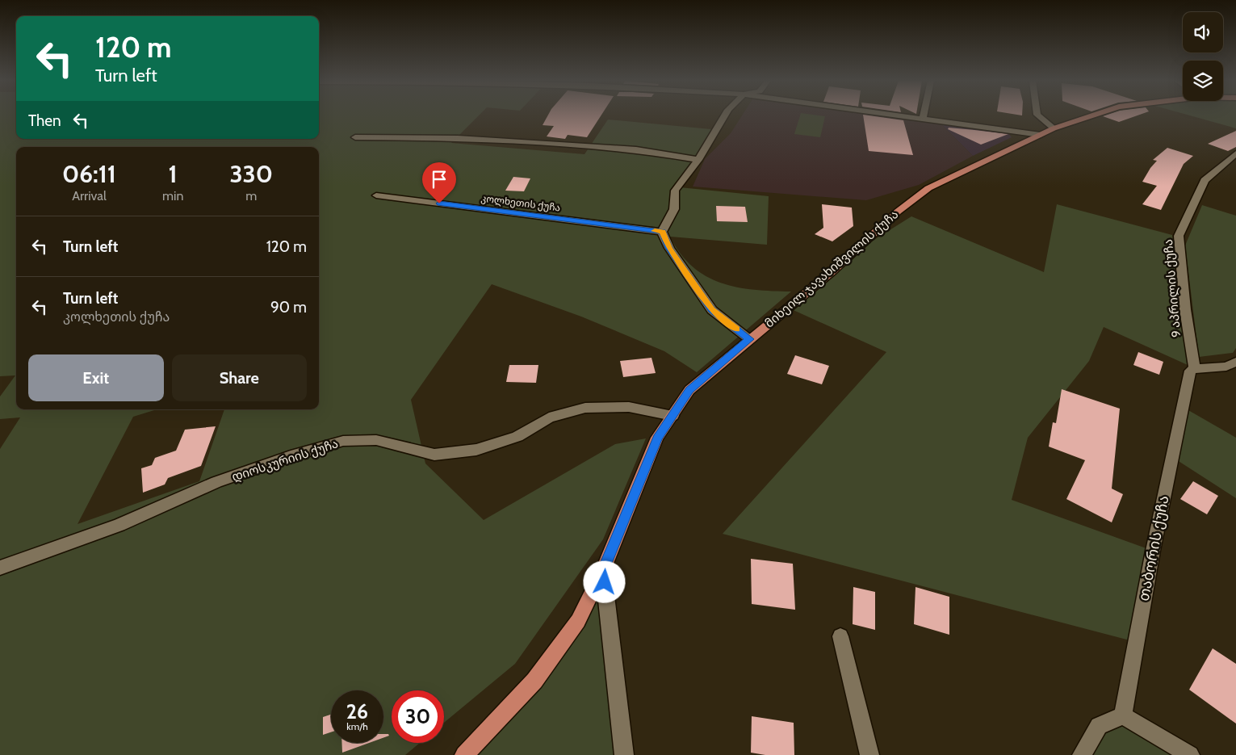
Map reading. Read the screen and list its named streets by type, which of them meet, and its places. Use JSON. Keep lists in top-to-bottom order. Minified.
{"streets":{"main road":["მიხეილ ჯავახიშვილის ქუჩა"],"street":["კოლხეთის ქუჩა","9 აპრილის ქუჩა","დიოსკურიის ქუჩა","თაბორის ქუჩა"]},"crossings":[["მიხეილ ჯავახიშვილის ქუჩა","დიოსკურიის ქუჩა"],["9 აპრილის ქუჩა","თაბორის ქუჩა"]],"page":{"turn":["120 m","Turn left"],"then":"Then","eta":["06:11","Arrival","1","min","330","m"],"list":[{"name":"Turn left","value":"120 m"},{"name":"Turn left","note":"კოლხეთის ქუჩა","value":"90 m"}],"buttons":["Exit","Share"],"speed":"26 km/h","limit":"30"}}
